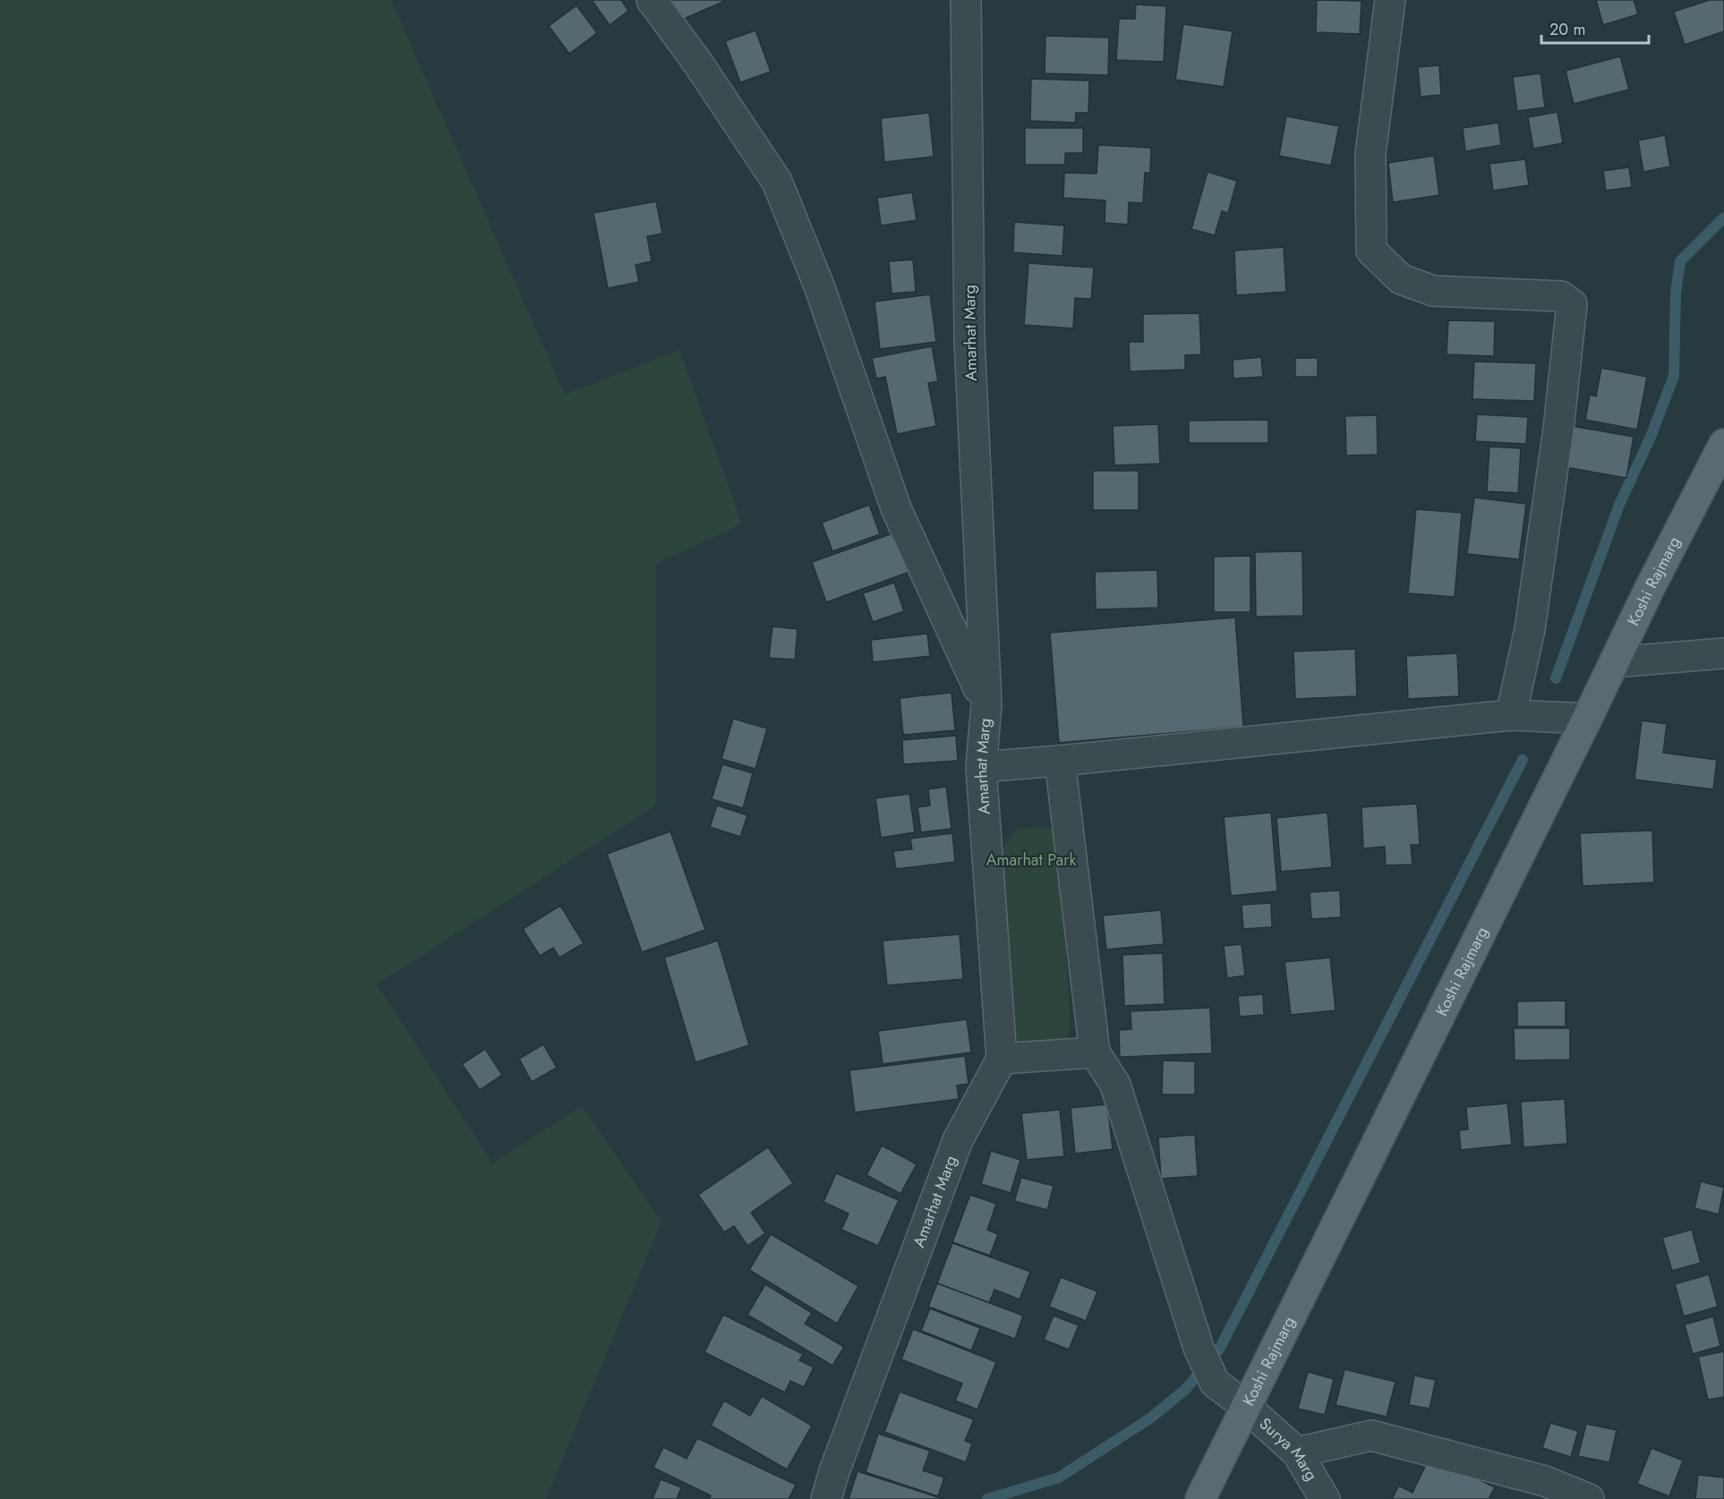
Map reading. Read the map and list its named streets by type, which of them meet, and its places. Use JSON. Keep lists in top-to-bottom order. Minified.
{"streets":{"main road":["Koshi Rajmarg"],"street":["Amarhat Marg","Surya Marg"]},"crossings":[["Koshi Rajmarg","Surya Marg"]],"parks":["Amarhat Park"],"scale_bar":"20 m"}
